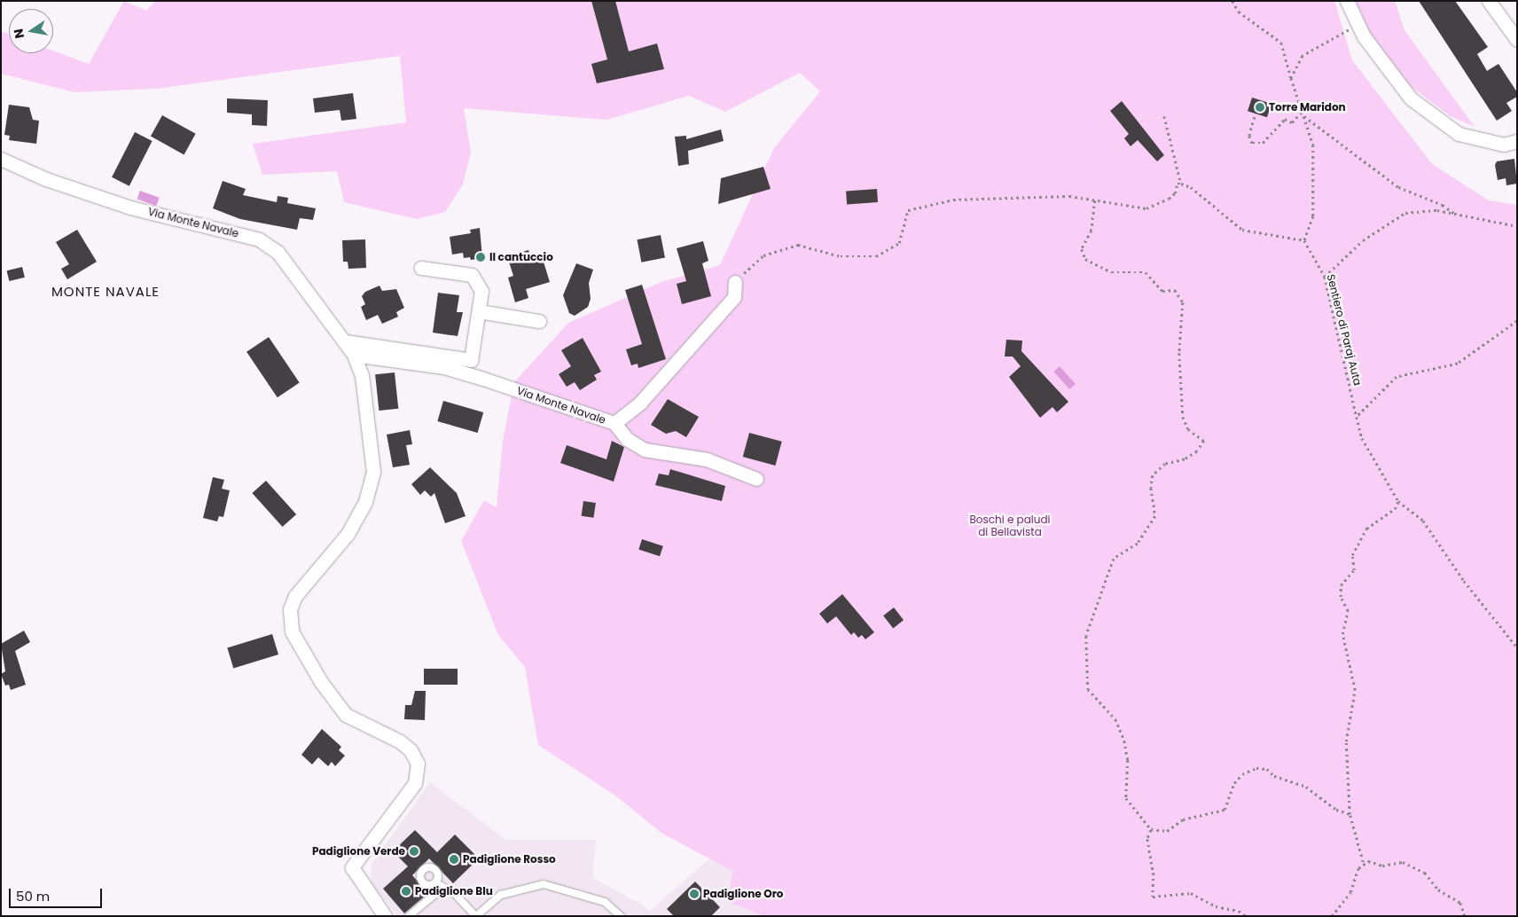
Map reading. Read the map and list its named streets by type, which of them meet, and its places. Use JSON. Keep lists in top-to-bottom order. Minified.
{"streets":{"street":["Via Monte Navale"],"path":["Sentiero di Paraj Auta"]},"districts":["MONTE NAVALE"],"parks":["Boschi e paludi di Bellavista"],"places":["Torre Maridon","Il cantuccio","Padiglione Verde","Padiglione Rosso","Padiglione Blu","Padiglione Oro"],"scale_bar":"50 m","north":"left"}
